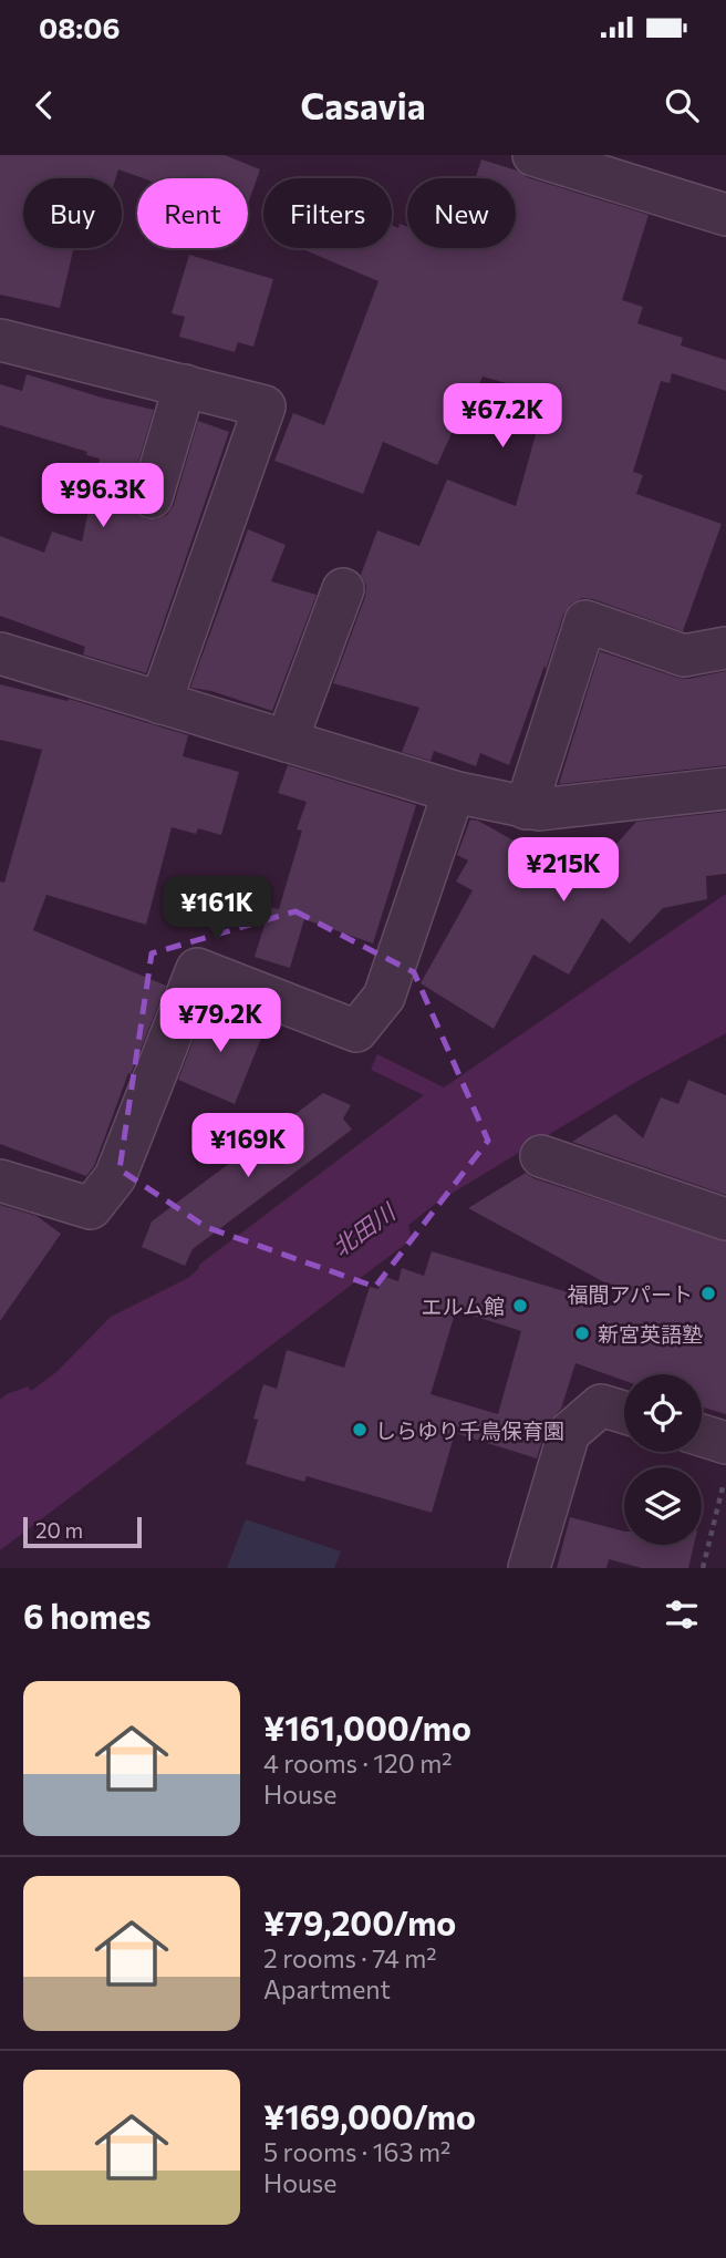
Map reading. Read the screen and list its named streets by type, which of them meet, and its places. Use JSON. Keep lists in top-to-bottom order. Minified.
{"water":["北田川"],"places":["福間アパート","エルム館","新宮英語塾","しらゆり千鳥保育園"],"scale_bar":"20 m","page":{"status":"08:06","header":"Casavia","chip":["Buy","Rent","Filters","New"],"price":["¥67.2K","¥96.3K","¥215K","¥161K","¥79.2K","¥169K"],"scale":"20 m","heading":"6 homes","list":[{"name":"¥161,000/mo","note":"4 rooms · 120 m² · House"},{"name":"¥79,200/mo","note":"2 rooms · 74 m² · Apartment"},{"name":"¥169,000/mo","note":"5 rooms · 163 m² · House"}]}}
